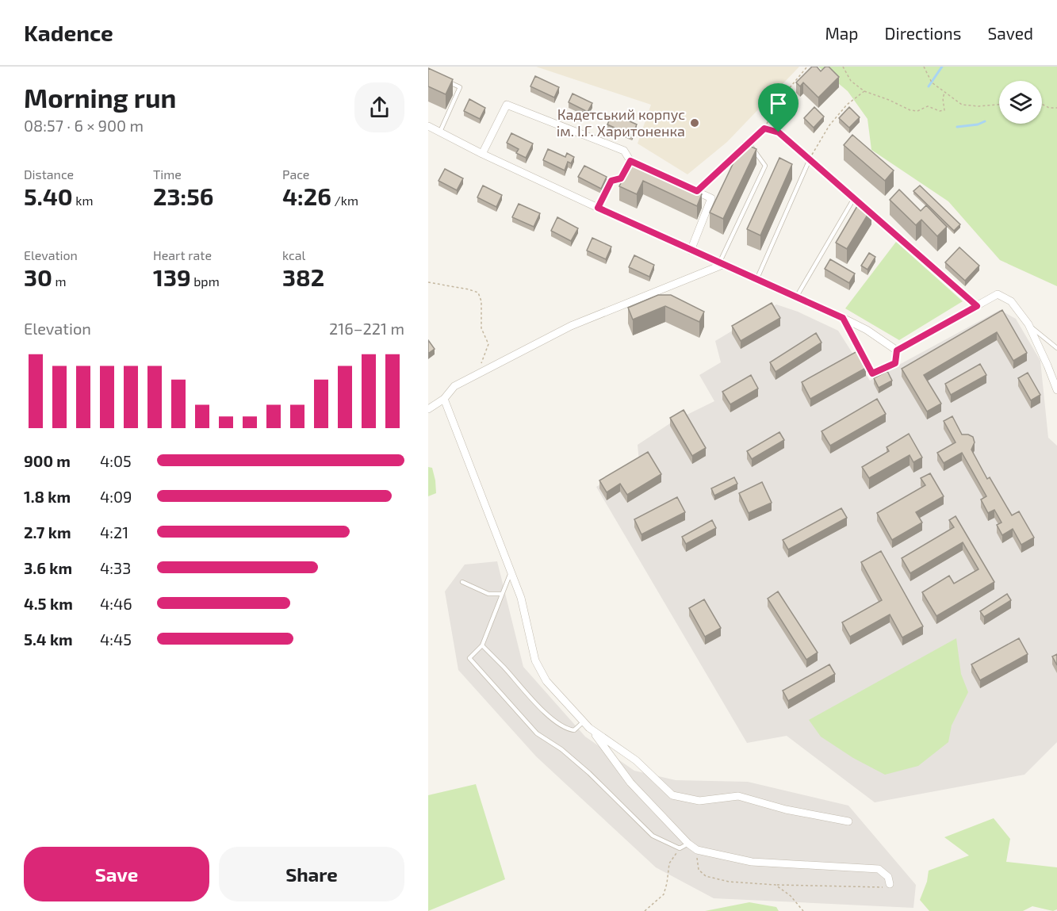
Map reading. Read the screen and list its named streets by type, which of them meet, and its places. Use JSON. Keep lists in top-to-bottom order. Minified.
{"places":["Кадетський корпус ім. І.Г. Харитоненка"],"page":{"header":"Kadence","nav":["Map","Directions","Saved"],"heading":["Morning run","08:57 · 6 × 900 m"],"stats":[["Distance","5.40 km"],["Time","23:56"],["Pace","4:26 /km"],["Elevation","30 m"],["Heart rate","139 bpm"],["kcal","382"]],"chart":["Elevation","216–221 m"],"list":[{"name":"900 m","note":"4:05"},{"name":"1.8 km","note":"4:09"},{"name":"2.7 km","note":"4:21"},{"name":"3.6 km","note":"4:33"},{"name":"4.5 km","note":"4:46"},{"name":"5.4 km","note":"4:45"}],"buttons":["Save","Share"]}}
